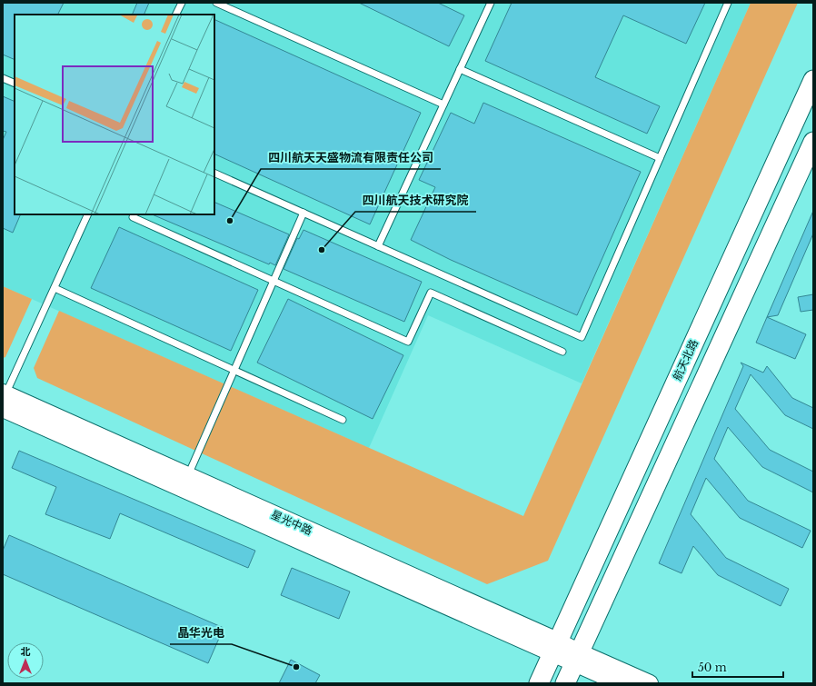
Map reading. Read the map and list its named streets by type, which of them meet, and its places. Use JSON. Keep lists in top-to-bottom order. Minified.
{"streets":{"main road":["航天北路","星光中路"]},"crossings":[["航天北路","星光中路"]],"places":["四川航天天盛物流有限责任公司","四川航天技术研究院","晶华光电"],"scale_bar":"50 m","north":"top"}
